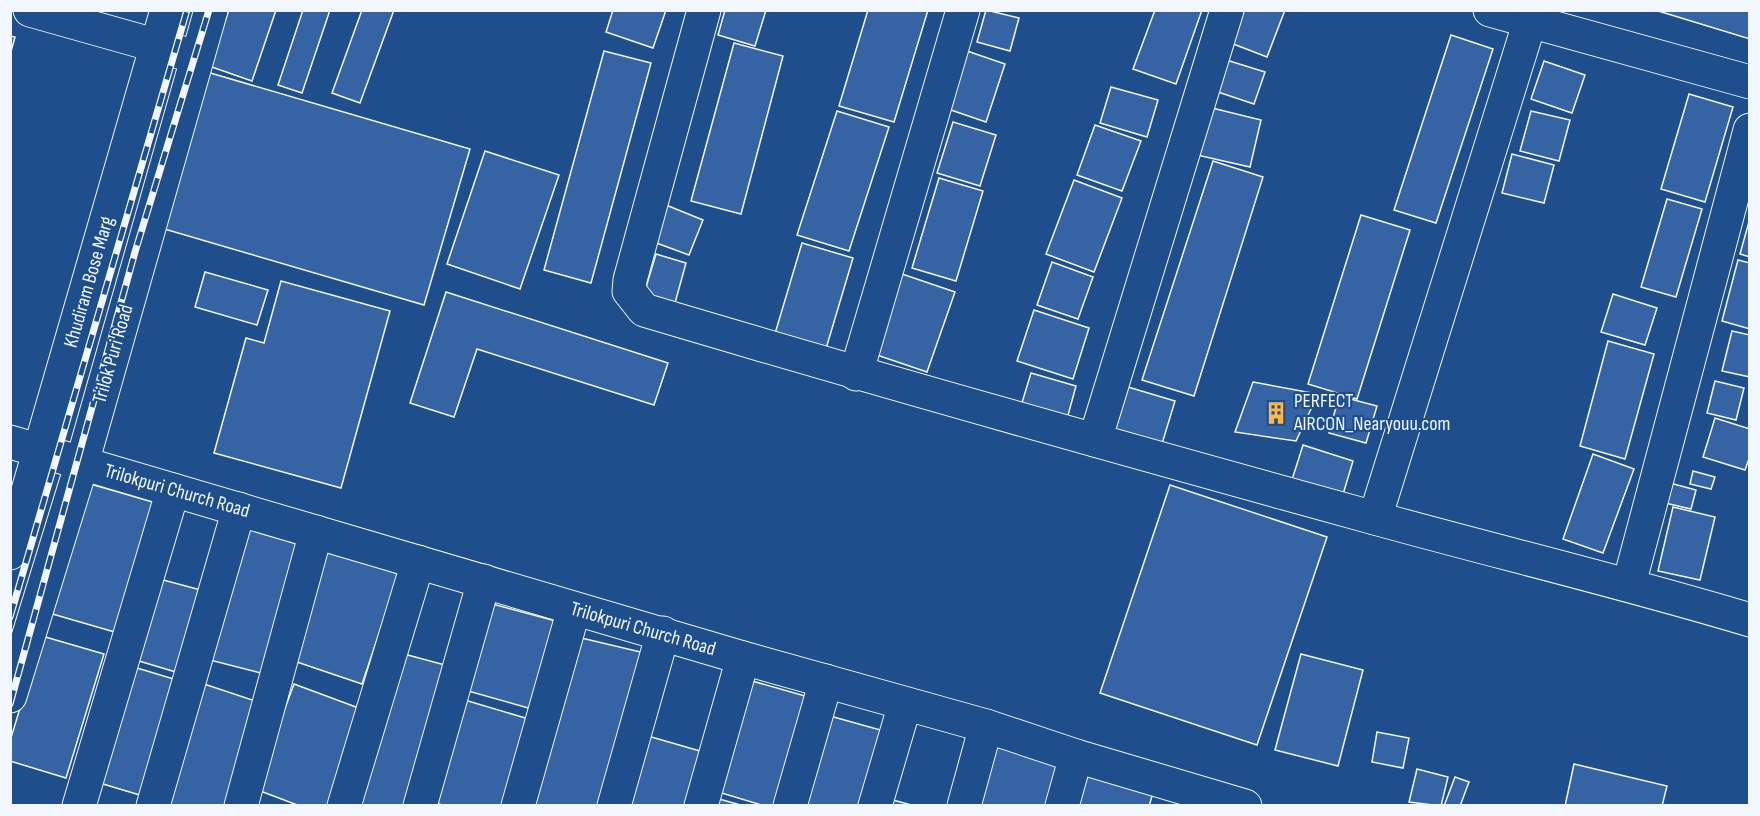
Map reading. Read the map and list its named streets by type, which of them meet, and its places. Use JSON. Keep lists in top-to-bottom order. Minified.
{"streets":{"street":["Khudiram Bose Marg","Trilok Puri Road","Trilokpuri Church Road"]},"crossings":[["Khudiram Bose Marg","Trilokpuri Church Road"],["Trilok Puri Road","Trilokpuri Church Road"]],"places":{"building":["PERFECT AIRCON_Nearyouu.com"]}}
